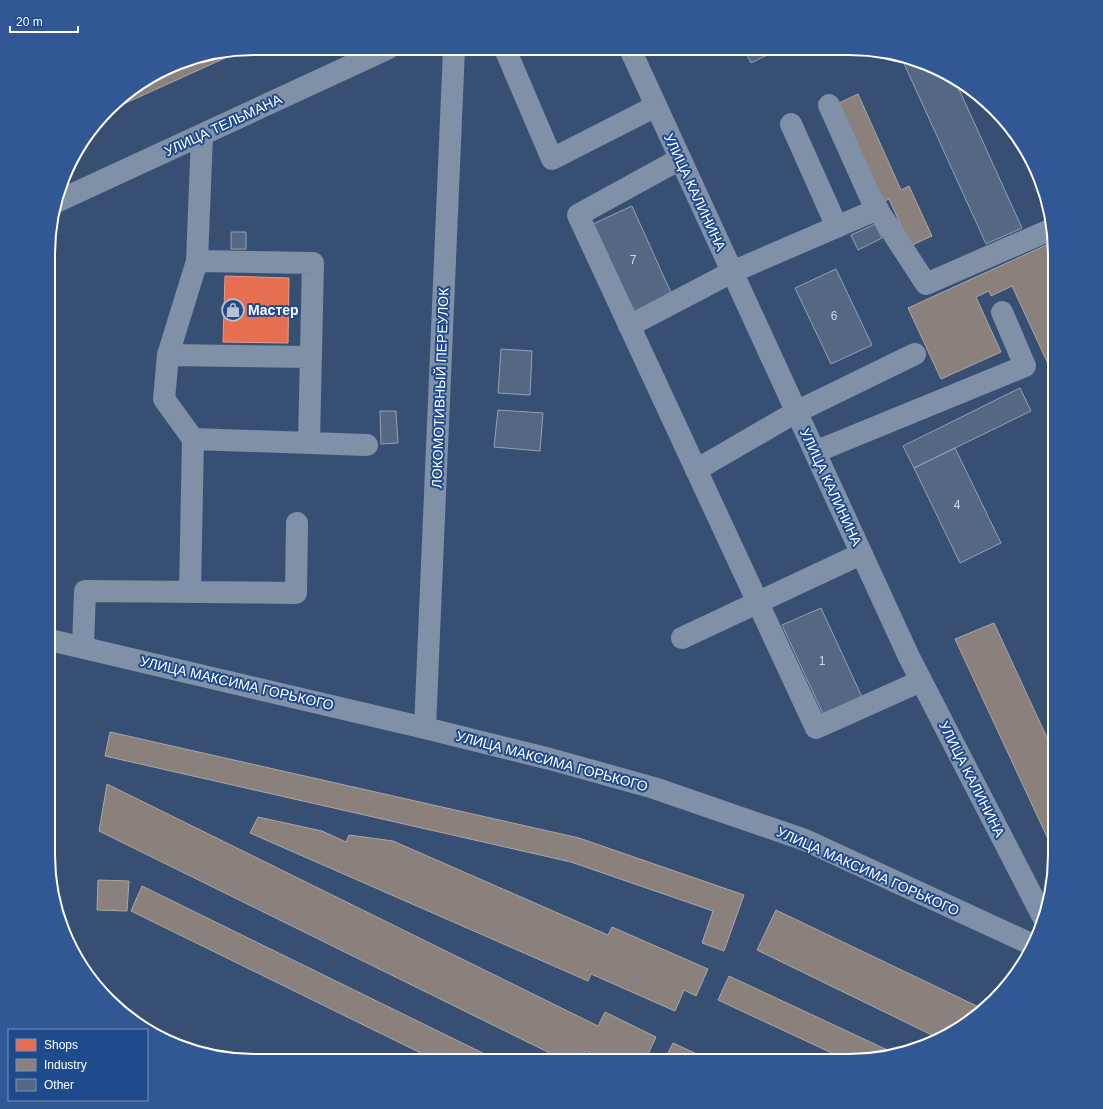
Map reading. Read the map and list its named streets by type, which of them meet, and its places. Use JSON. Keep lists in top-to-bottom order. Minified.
{"streets":{"street":["УЛИЦА ТЕЛЬМАНА","УЛИЦА КАЛИНИНА","ЛОКОМОТИВНЫЙ ПЕРЕУЛОК","УЛИЦА МАКСИМА ГОРЬКОГО"]},"crossings":[["ЛОКОМОТИВНЫЙ ПЕРЕУЛОК","УЛИЦА МАКСИМА ГОРЬКОГО"]],"places":{"shop":["Мастер"]},"house_numbers":["7","6","4","1"],"legend":["Shops","Industry","Other"],"scale_bar":"20 m"}
